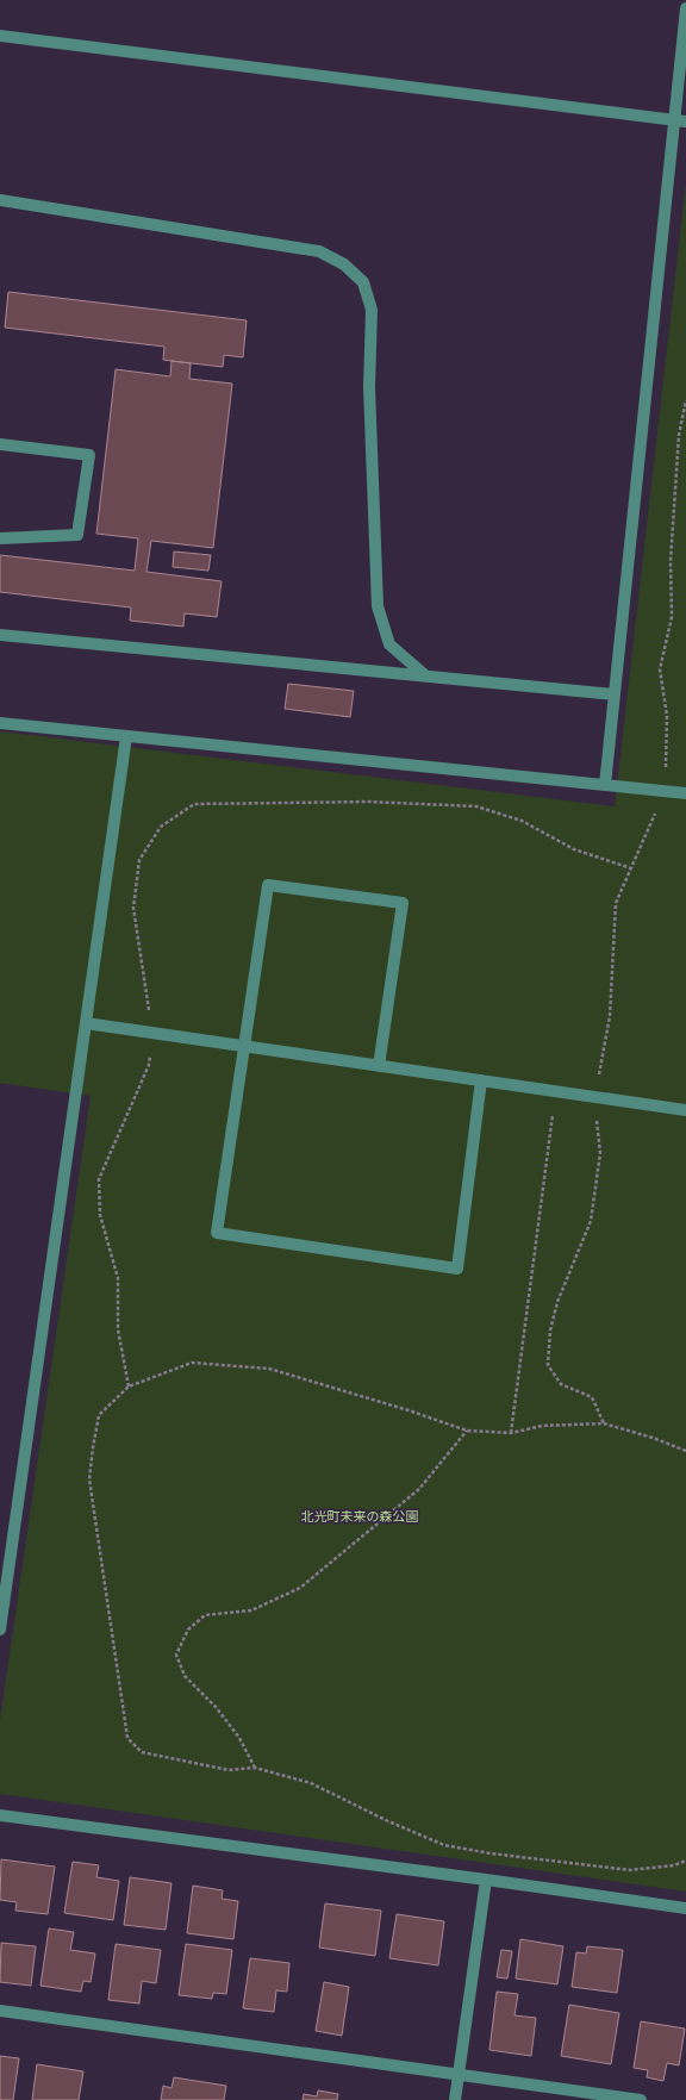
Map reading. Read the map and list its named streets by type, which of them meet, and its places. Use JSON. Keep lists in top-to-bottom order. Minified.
{"parks":["北光町未来の森公園"]}
